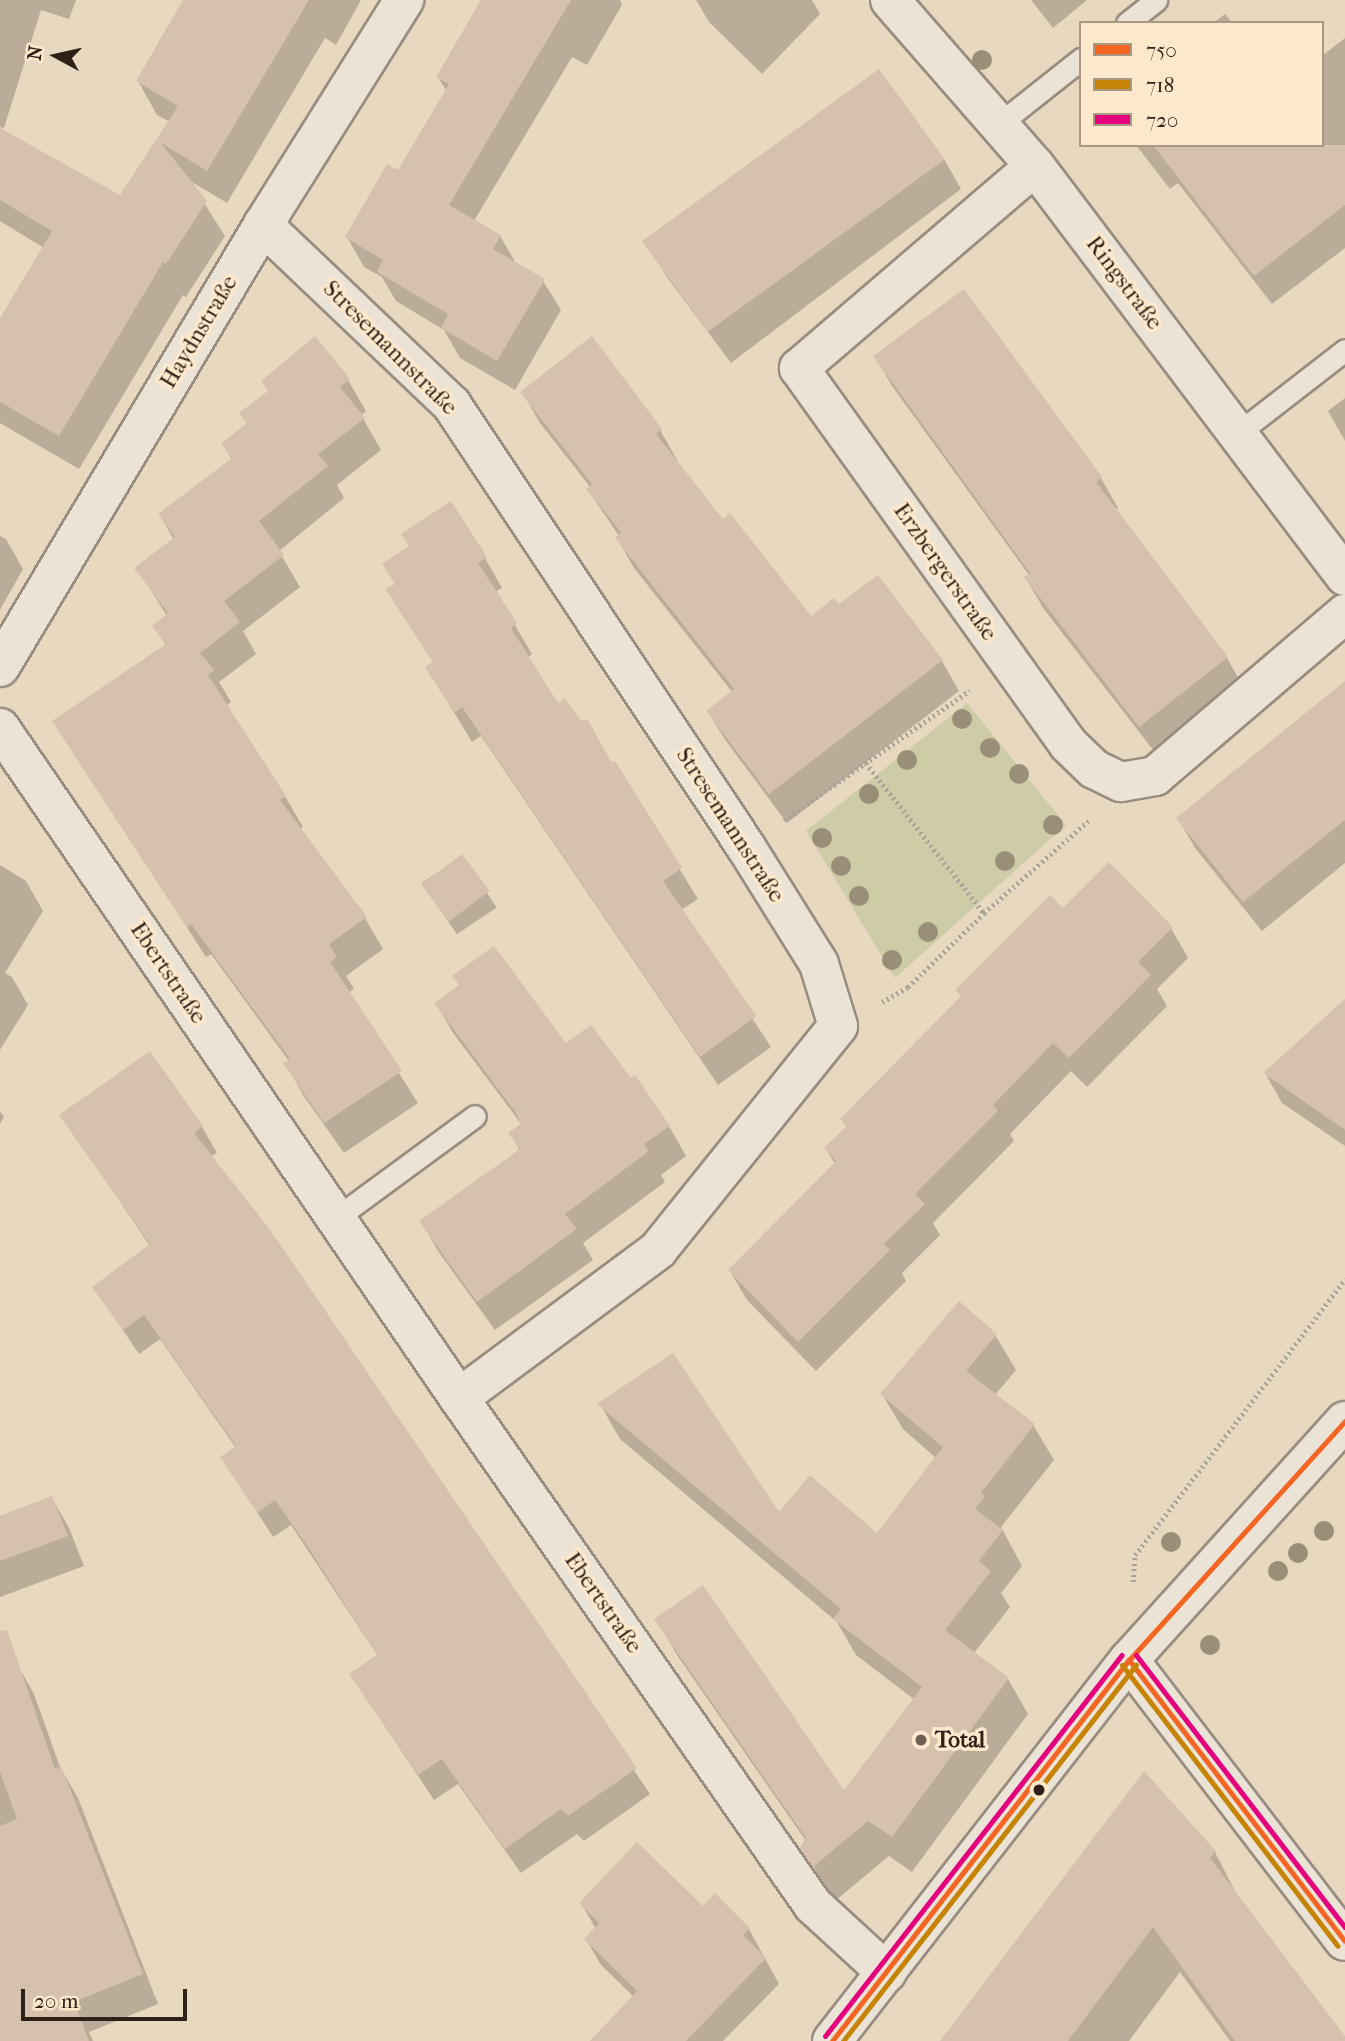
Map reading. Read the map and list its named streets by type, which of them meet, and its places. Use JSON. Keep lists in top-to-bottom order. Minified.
{"streets":{"street":["Ringstraße","Haydnstraße","Stresemannstraße","Erzbergerstraße","Ebertstraße"]},"crossings":[["Ringstraße","Erzbergerstraße"],["Haydnstraße","Stresemannstraße"]],"places":["Total"],"lines":["transit line 750","transit line 720","transit line 718"],"legend":["750","718","720"],"scale_bar":"20 m","north":"left"}
